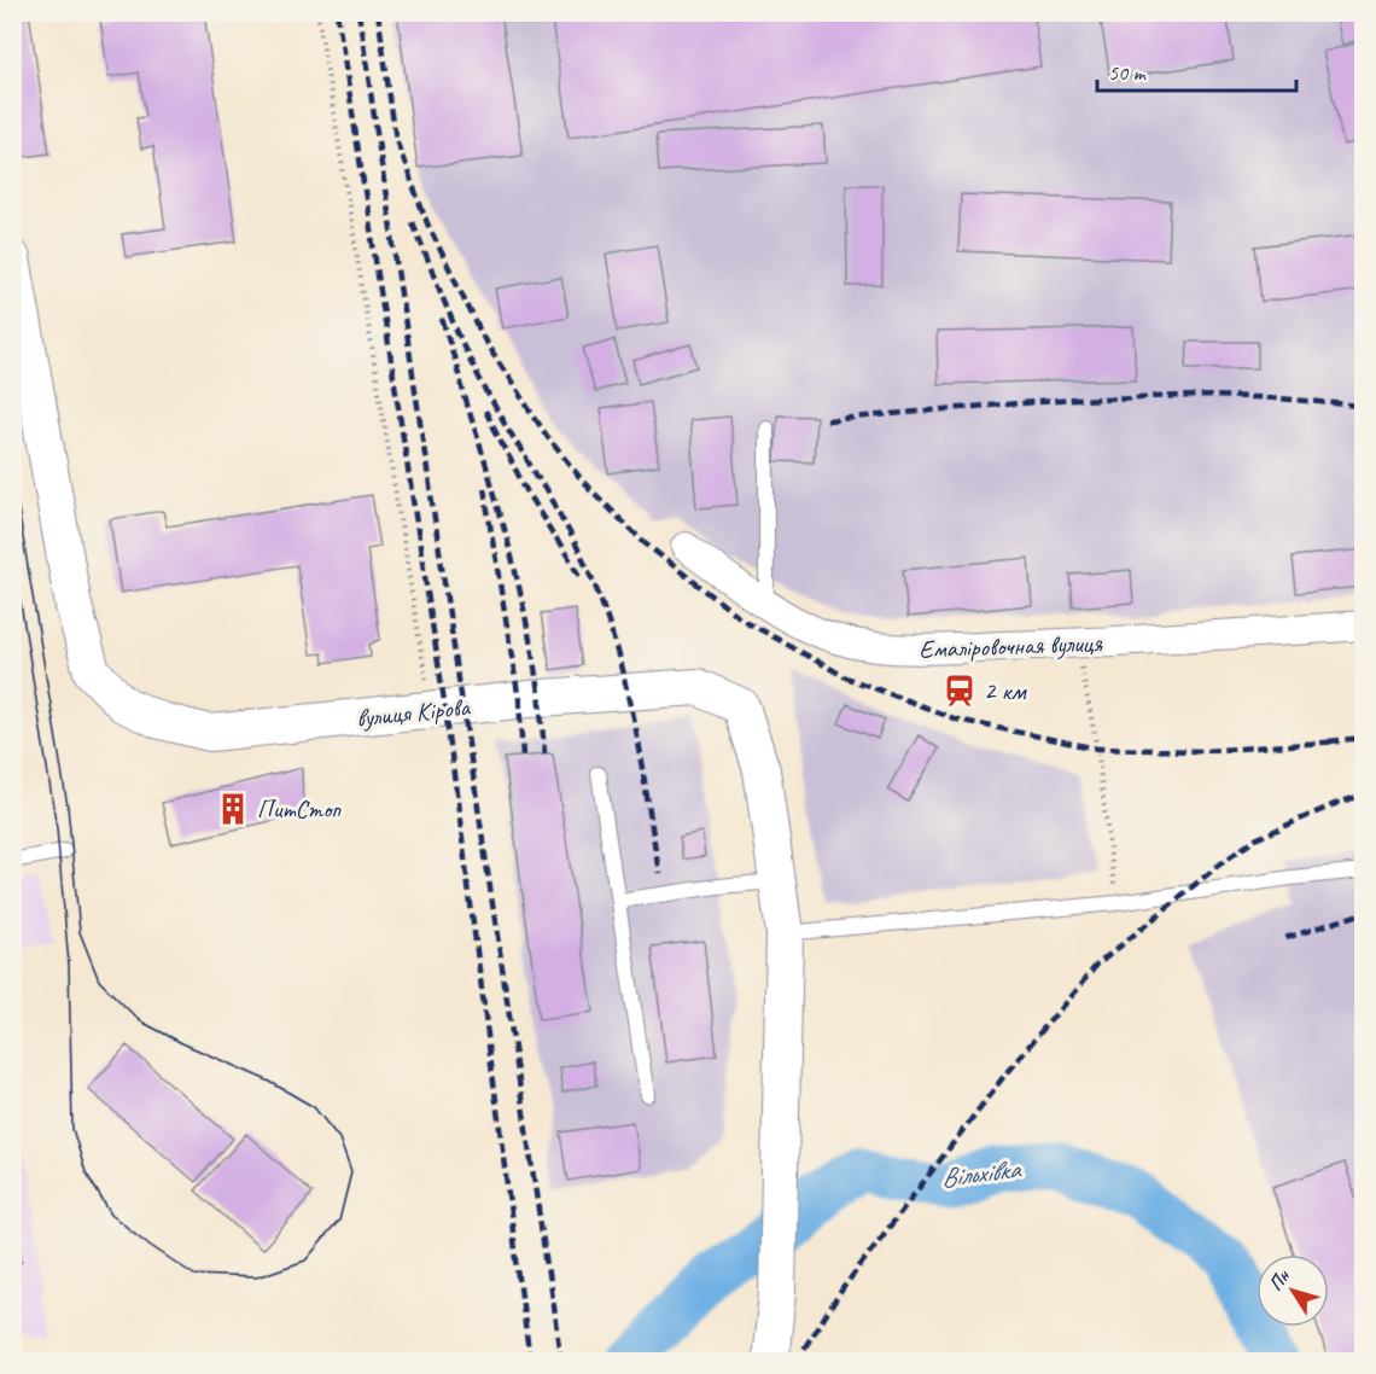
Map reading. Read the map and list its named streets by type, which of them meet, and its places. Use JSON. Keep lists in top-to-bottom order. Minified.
{"streets":{"street":["Емаліровочная вулиця","вулиця Кірова"]},"water":["Вільхівка"],"places":{"station":["2 км"],"building":["ПитСтоп"]},"scale_bar":"50 m","north":"top left"}
